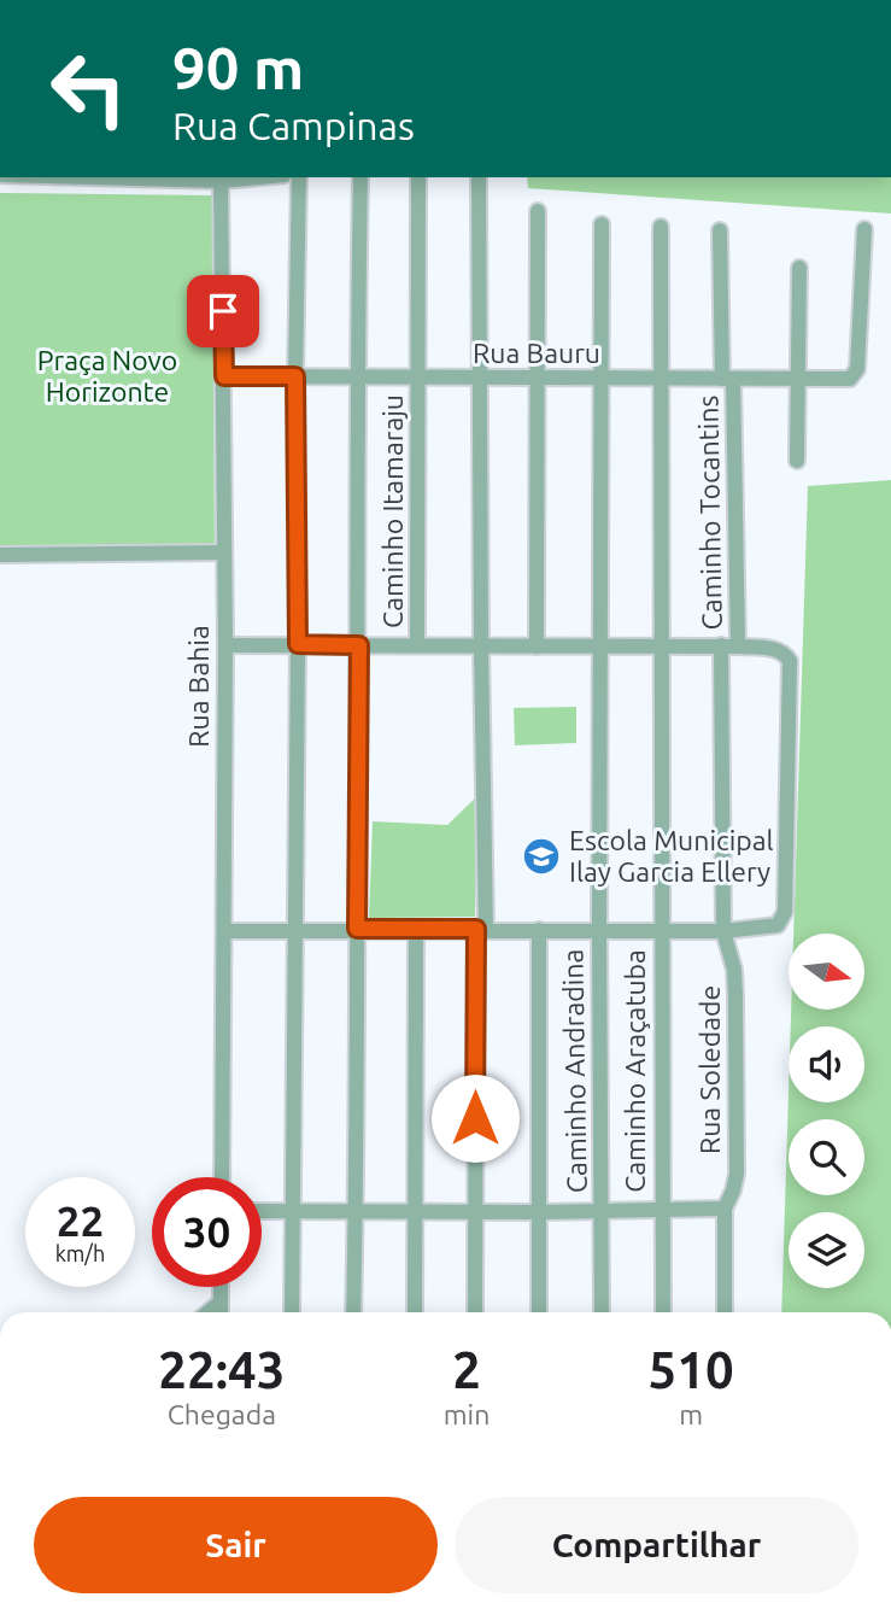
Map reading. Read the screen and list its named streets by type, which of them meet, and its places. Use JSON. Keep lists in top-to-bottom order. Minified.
{"streets":{"street":["Rua Bauru","Caminho Itamaraju","Caminho Tocantins","Rua Bahia","Rua Soledade","Caminho Andradina","Caminho Araçatuba"]},"crossings":[["Rua Bauru","Caminho Itamaraju"],["Rua Bauru","Caminho Tocantins"],["Rua Bauru","Rua Bahia"],["Rua Bauru","Caminho Andradina"],["Rua Bauru","Caminho Araçatuba"]],"parks":["Praça Novo Horizonte"],"places":{"school or university":["Escola Municipal Ilay Garcia Ellery"]},"north":"right","page":{"turn":["90 m","Rua Campinas"],"speed":"22 km/h","limit":"30","eta":["22:43","Chegada","2","min","510","m"],"buttons":["Sair","Compartilhar"]}}
